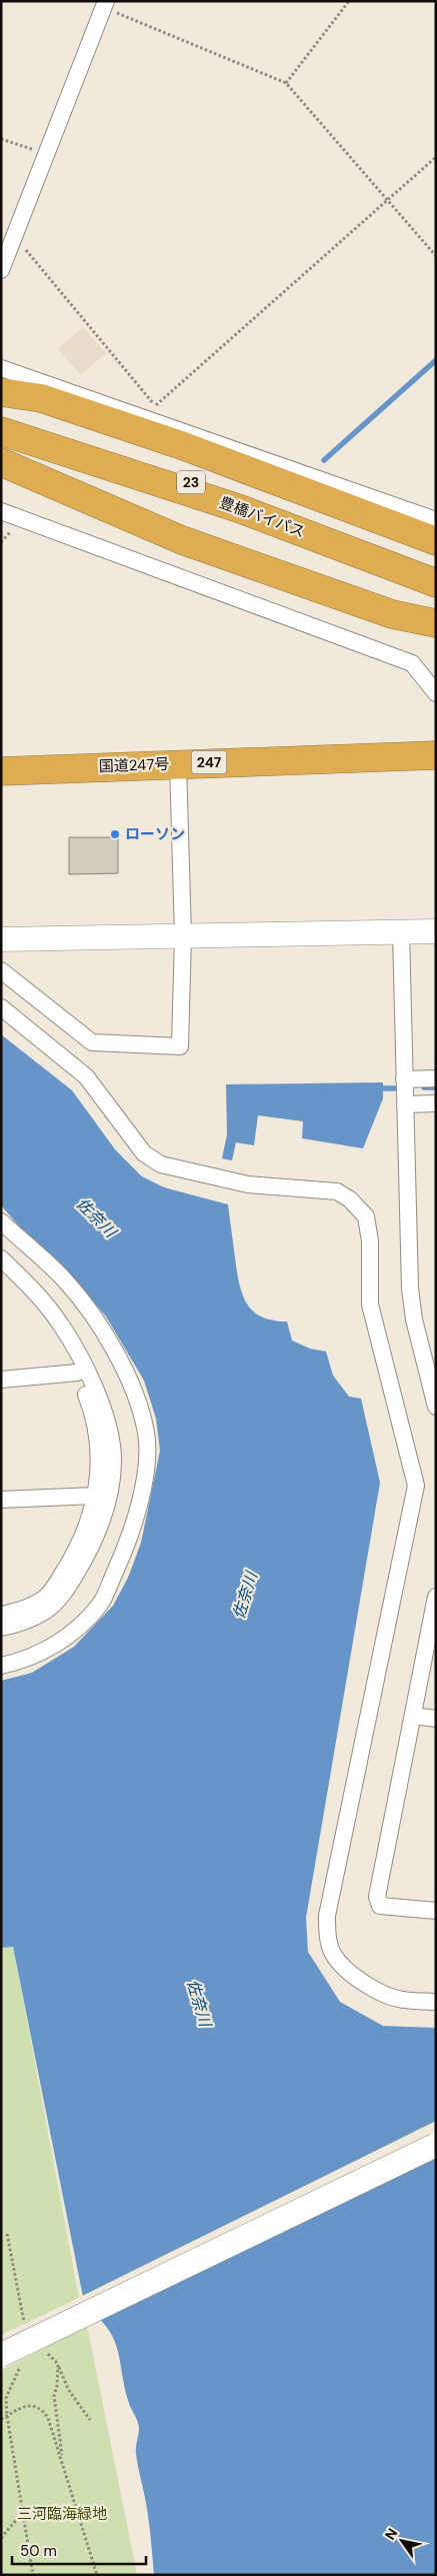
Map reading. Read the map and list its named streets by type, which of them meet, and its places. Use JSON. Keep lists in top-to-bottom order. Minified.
{"streets":{"highway":["23","豊橋バイパス","247","国道247号"]},"water":["佐奈川"],"parks":["三河臨海緑地"],"places":["ローソン"],"scale_bar":"50 m","north":"top left"}
